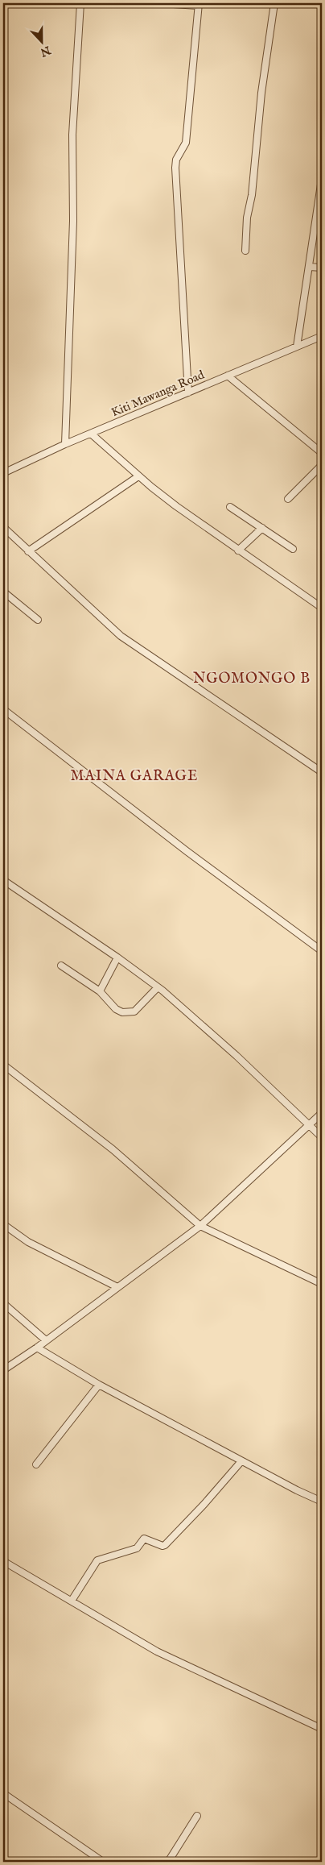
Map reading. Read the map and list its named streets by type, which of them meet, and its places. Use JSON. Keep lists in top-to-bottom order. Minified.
{"streets":{"street":["Kiti Mawanga Road"]},"districts":["NGOMONGO B","MAINA GARAGE"],"north":"bottom"}
